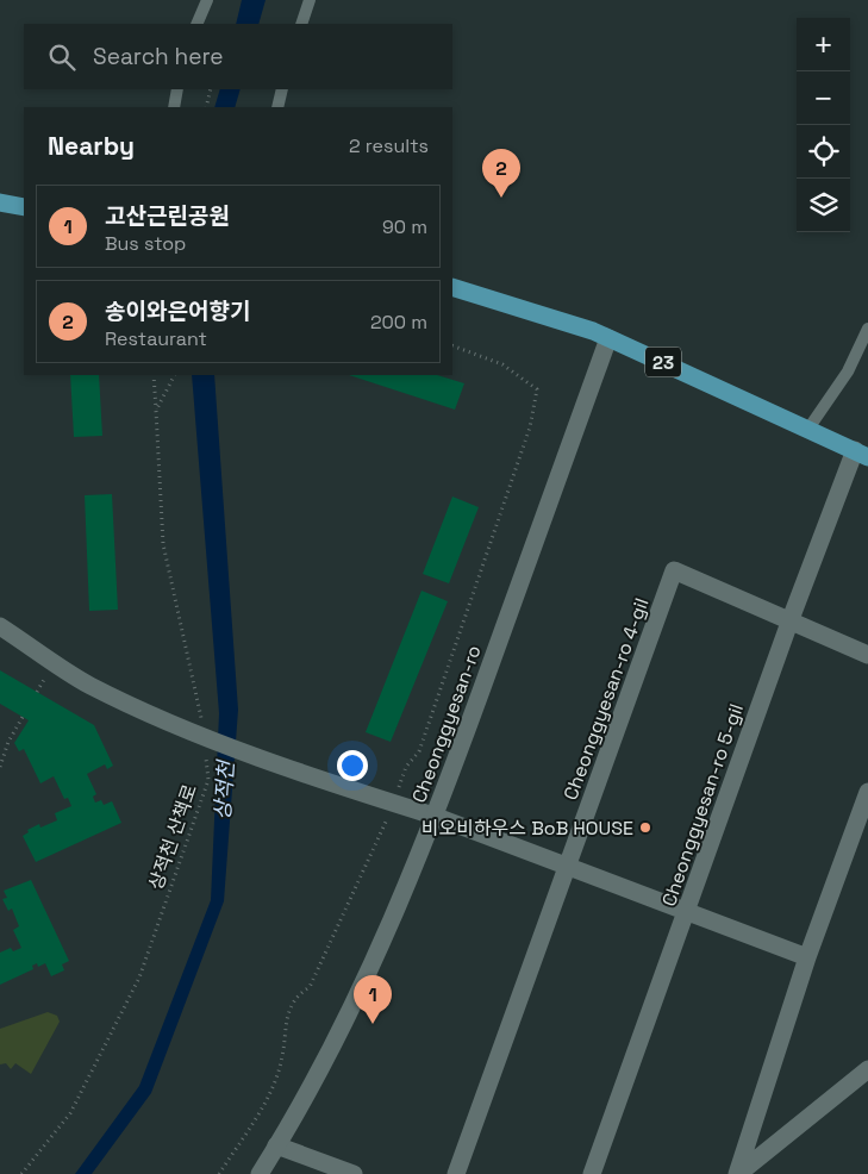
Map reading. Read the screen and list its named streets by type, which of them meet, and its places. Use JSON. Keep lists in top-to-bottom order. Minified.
{"streets":{"main road":["23"],"street":["Cheonggyesan-ro 4-gil","Cheonggyesan-ro","Cheonggyesan-ro 5-gil"],"path":["상적천 산책로"]},"crossings":[["23","Cheonggyesan-ro"],["23","Cheonggyesan-ro 5-gil"],["Cheonggyesan-ro 4-gil","Cheonggyesan-ro 5-gil"]],"water":["상적천"],"places":["비오비하우스 BoB HOUSE"],"page":{"map_buttons":["+","−"],"search":"Search here","heading":["Nearby","2 results"],"pins":["2","1"],"list":[{"mark":"1","name":"고산근린공원","note":"Bus stop","value":"90 m"},{"mark":"2","name":"송이와은어향기","note":"Restaurant","value":"200 m"}]}}
